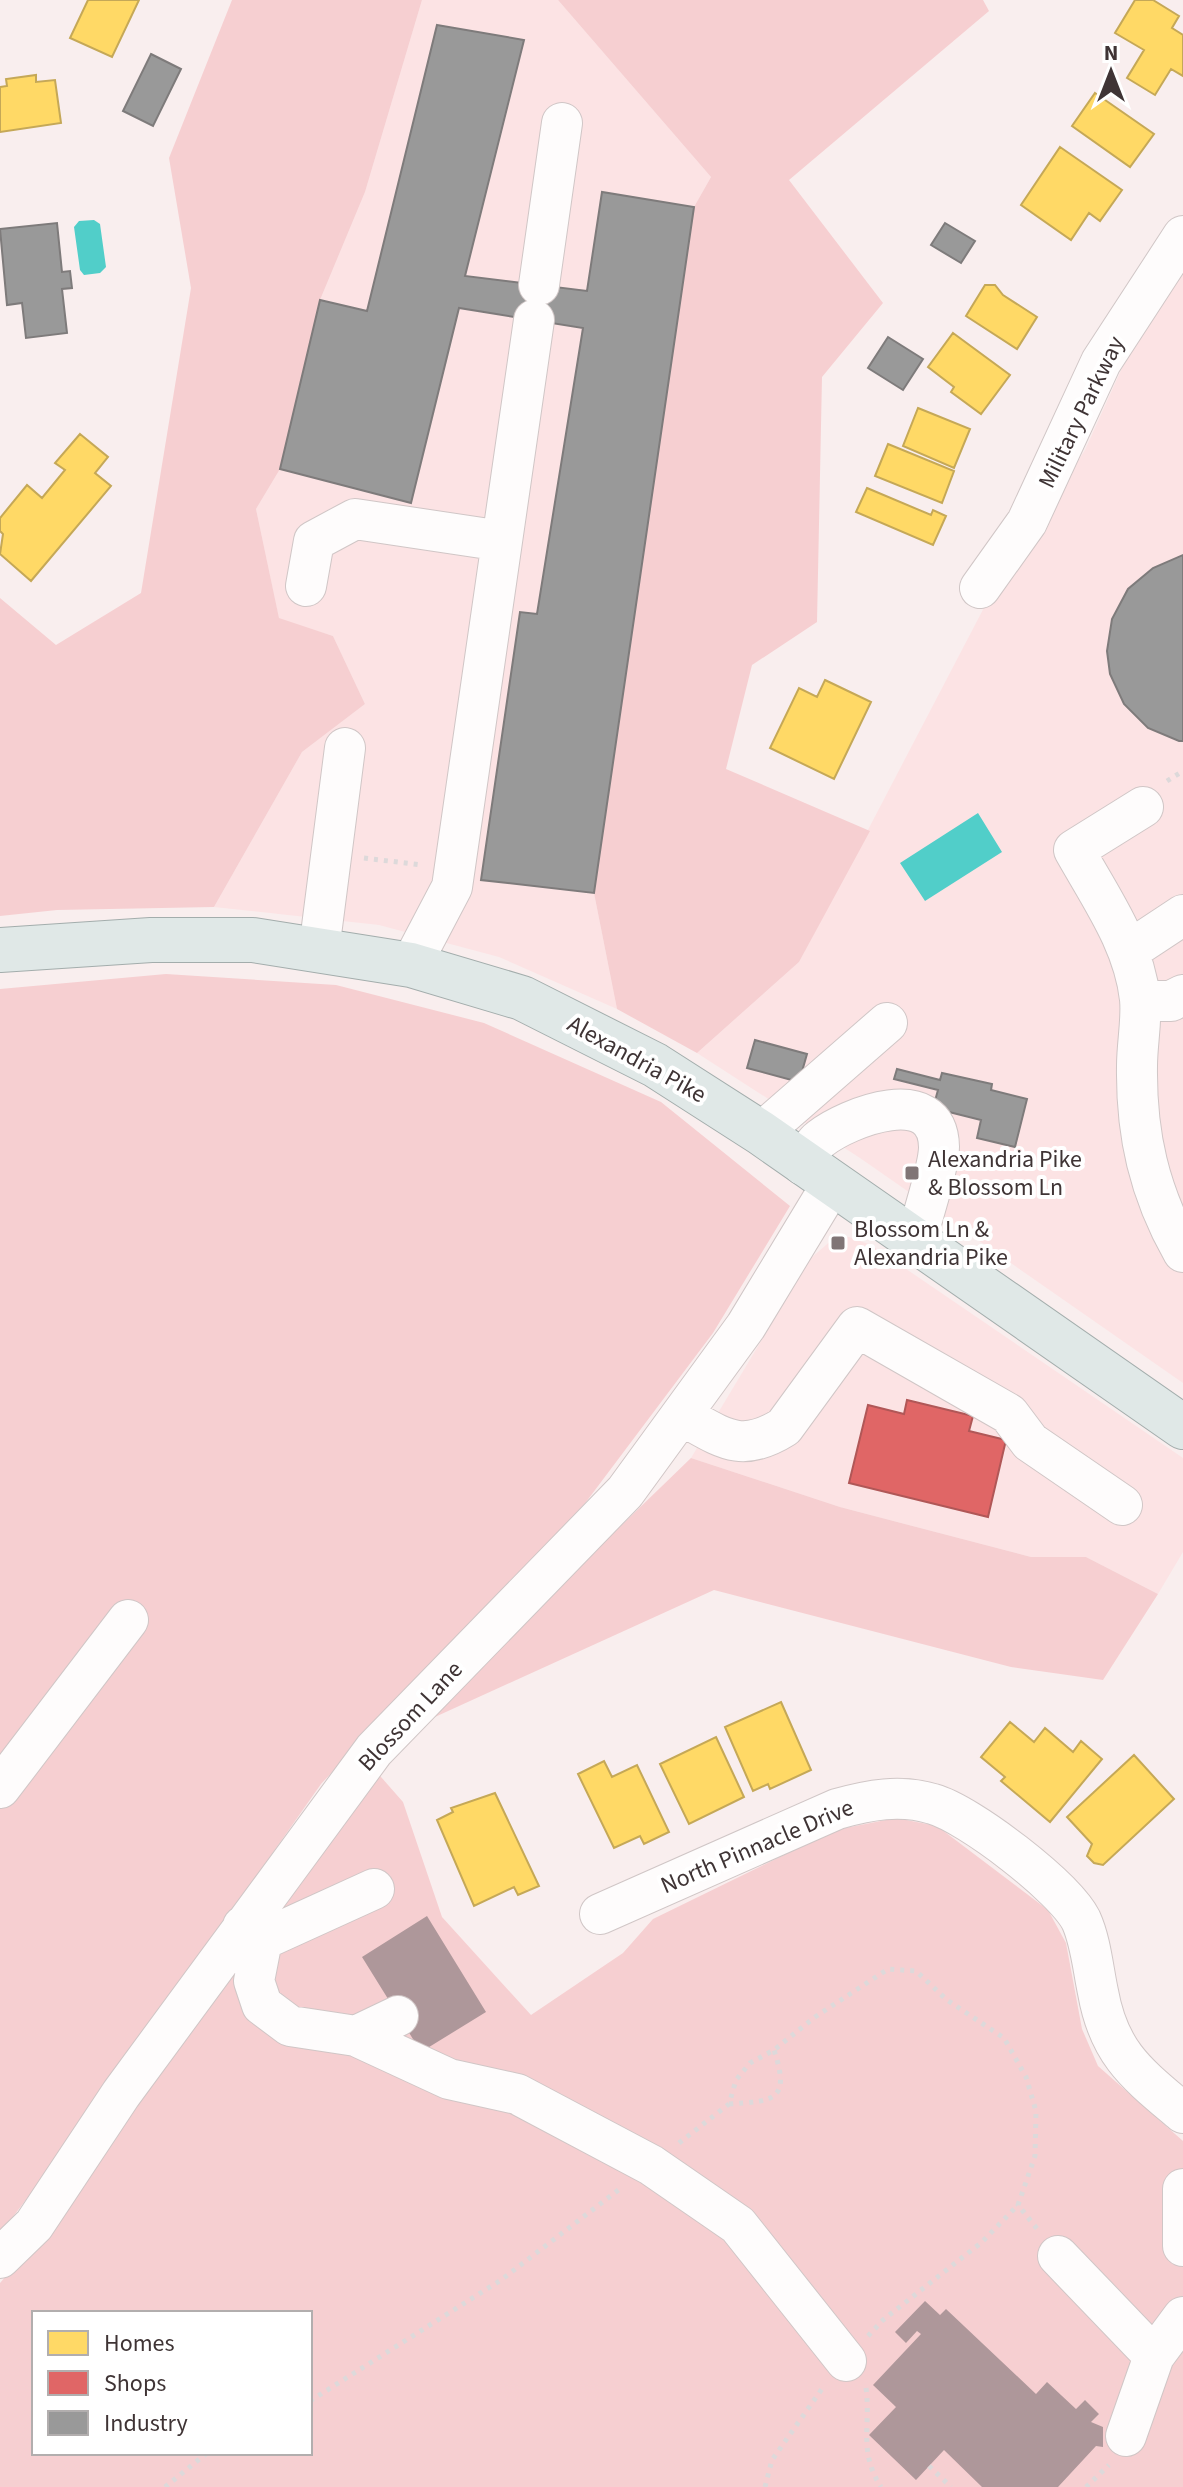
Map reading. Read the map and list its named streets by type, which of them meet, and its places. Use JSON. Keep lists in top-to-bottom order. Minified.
{"streets":{"main road":["Alexandria Pike"],"street":["Military Parkway","Blossom Lane","North Pinnacle Drive"]},"crossings":[["Alexandria Pike","Blossom Lane"]],"places":{"transit":["Alexandria Pike & Blossom Ln","Blossom Ln & Alexandria Pike"]},"legend":["Homes","Shops","Industry"],"north":"top"}
